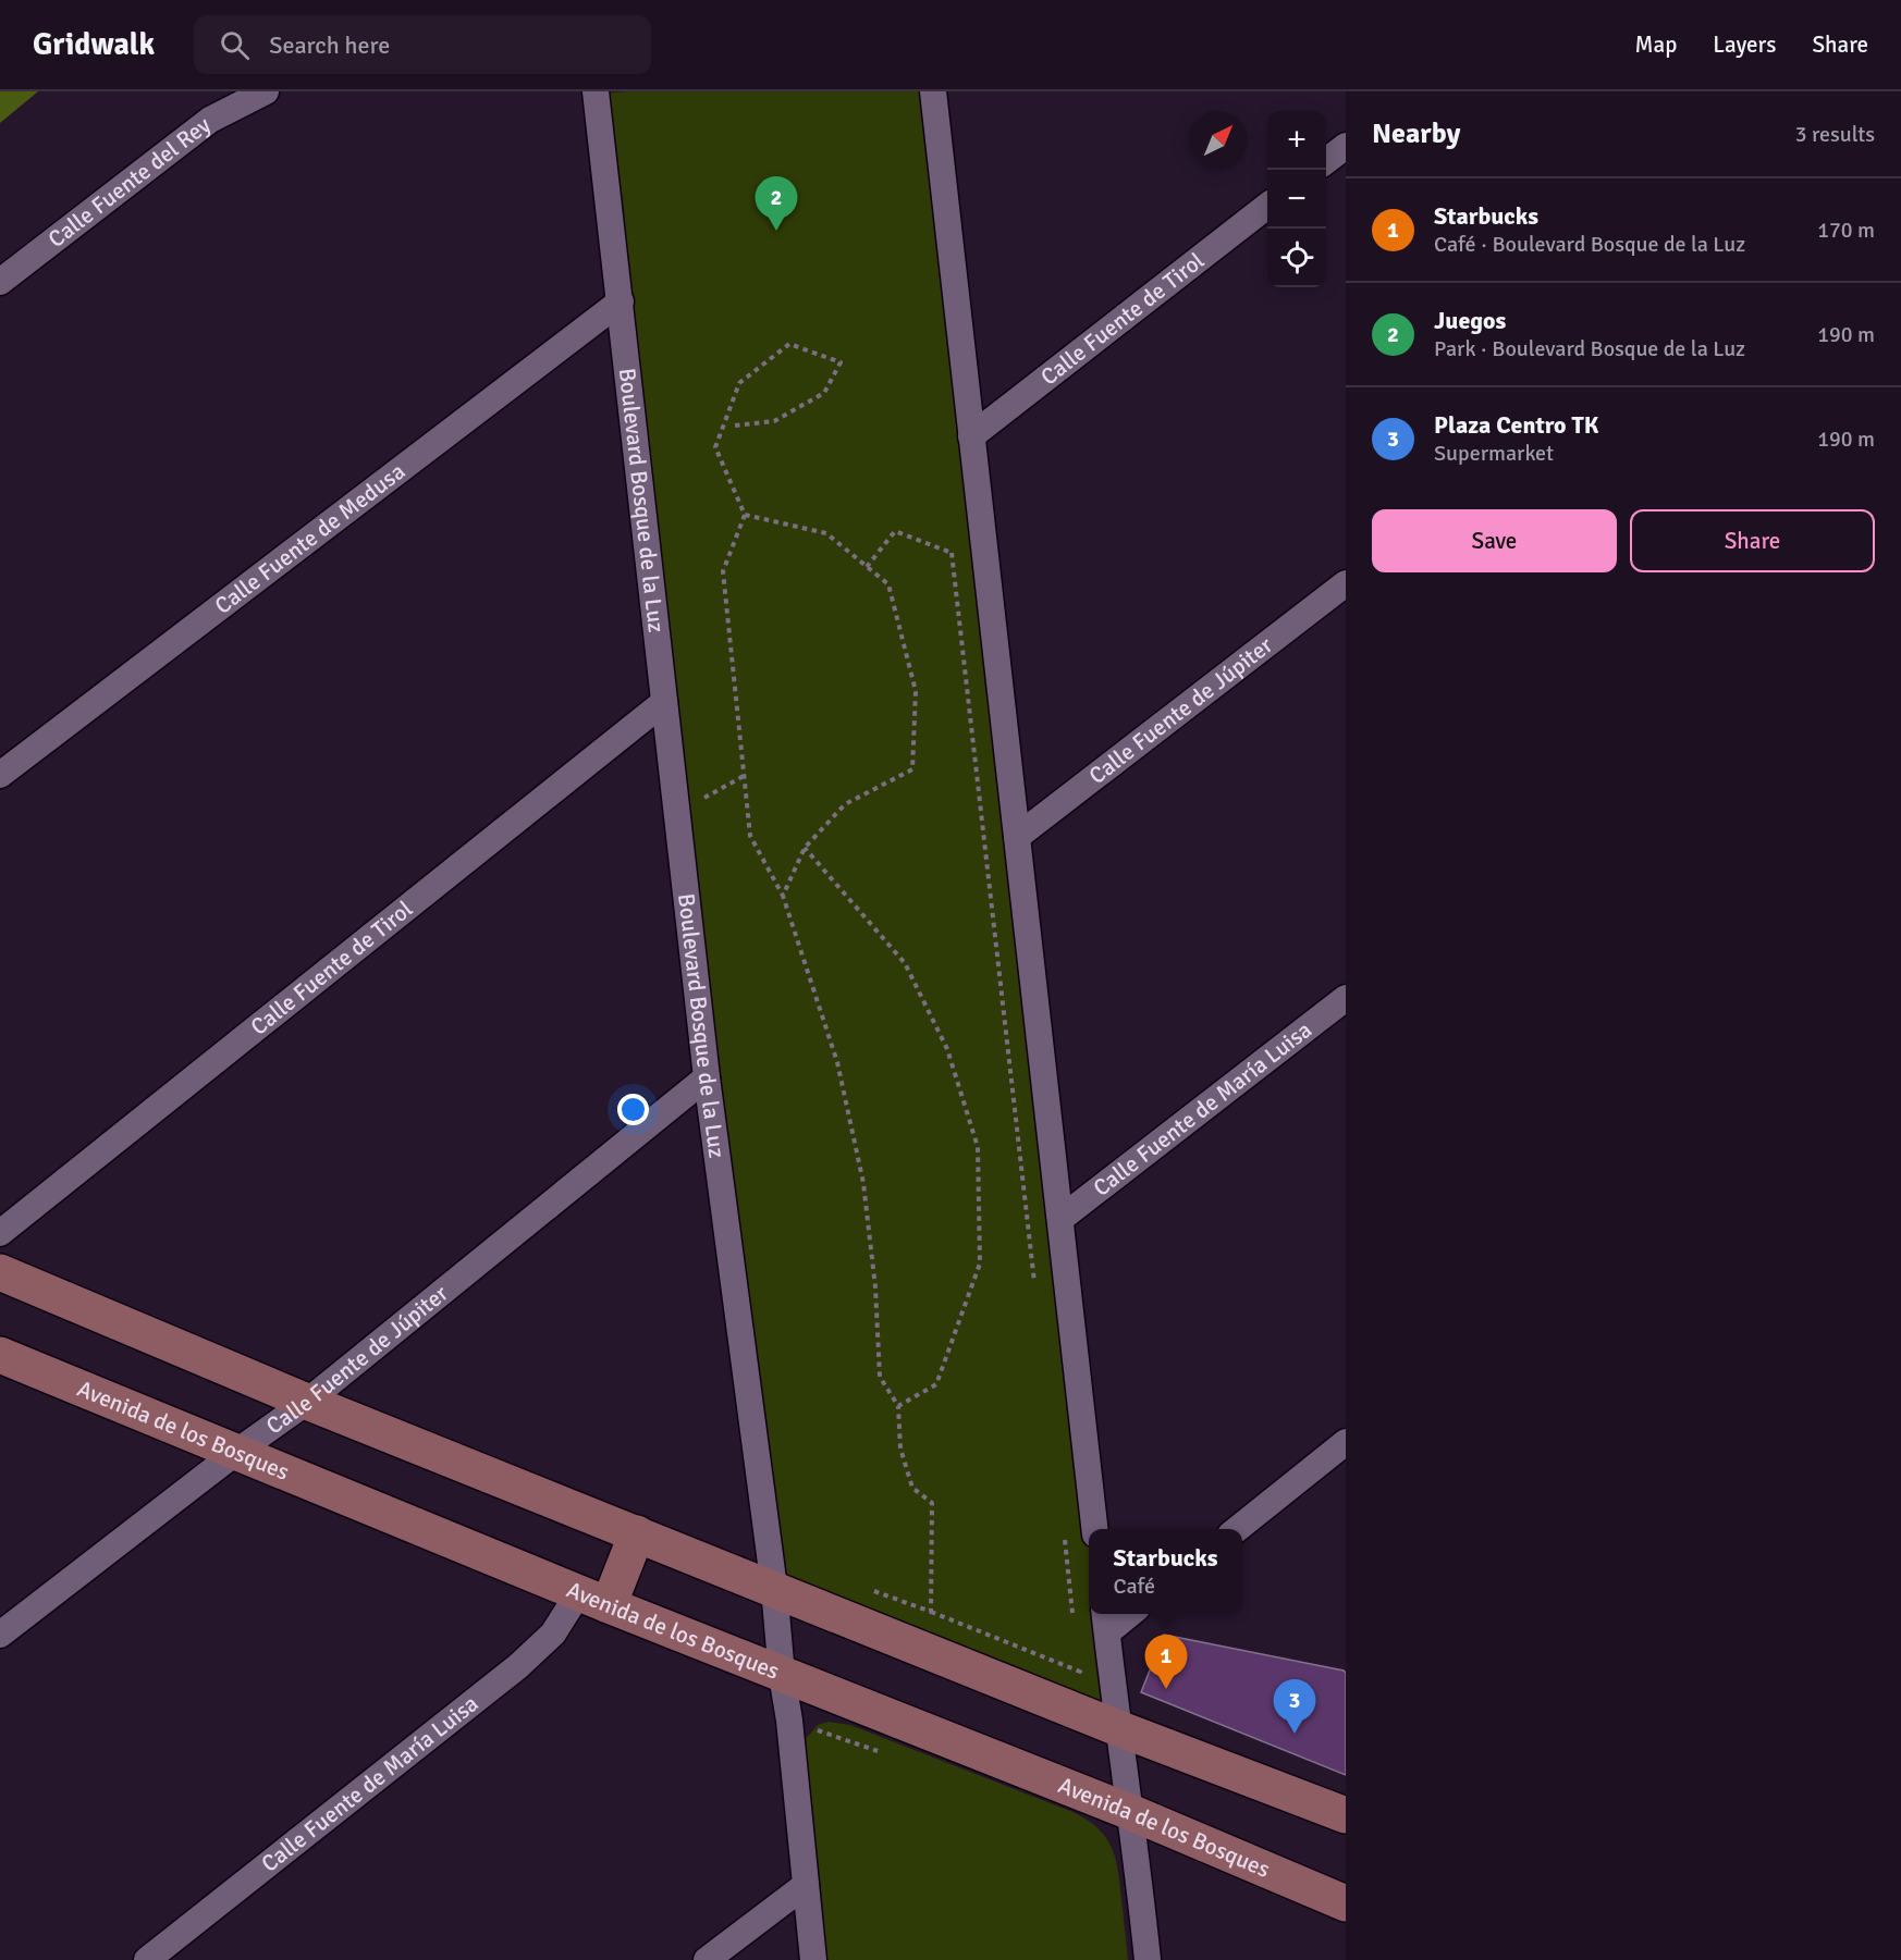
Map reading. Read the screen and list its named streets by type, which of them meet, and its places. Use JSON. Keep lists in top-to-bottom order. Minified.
{"streets":{"main road":["Avenida de los Bosques"],"street":["Calle Fuente del Rey","Calle Fuente de Tirol","Boulevard Bosque de la Luz","Calle Fuente de Medusa","Calle Fuente de Júpiter","Calle Fuente de María Luisa"]},"crossings":[["Calle Fuente de Tirol","Boulevard Bosque de la Luz"],["Boulevard Bosque de la Luz","Calle Fuente de Medusa"],["Boulevard Bosque de la Luz","Calle Fuente de Júpiter"],["Boulevard Bosque de la Luz","Avenida de los Bosques"],["Calle Fuente de Júpiter","Avenida de los Bosques"],["Calle Fuente de María Luisa","Avenida de los Bosques"]],"north":"top right","page":{"header":"Gridwalk","search":"Search here","nav":["Map","Layers","Share"],"heading":["Nearby","3 results"],"map_buttons":["+","−"],"pins":["2","1","3"],"list":[{"mark":"1","name":"Starbucks","note":"Café · Boulevard Bosque de la Luz","value":"170 m"},{"mark":"2","name":"Juegos","note":"Park · Boulevard Bosque de la Luz","value":"190 m"},{"mark":"3","name":"Plaza Centro TK","note":"Supermarket","value":"190 m"}],"buttons":["Save","Share"],"popup":["Starbucks","Café"]}}
